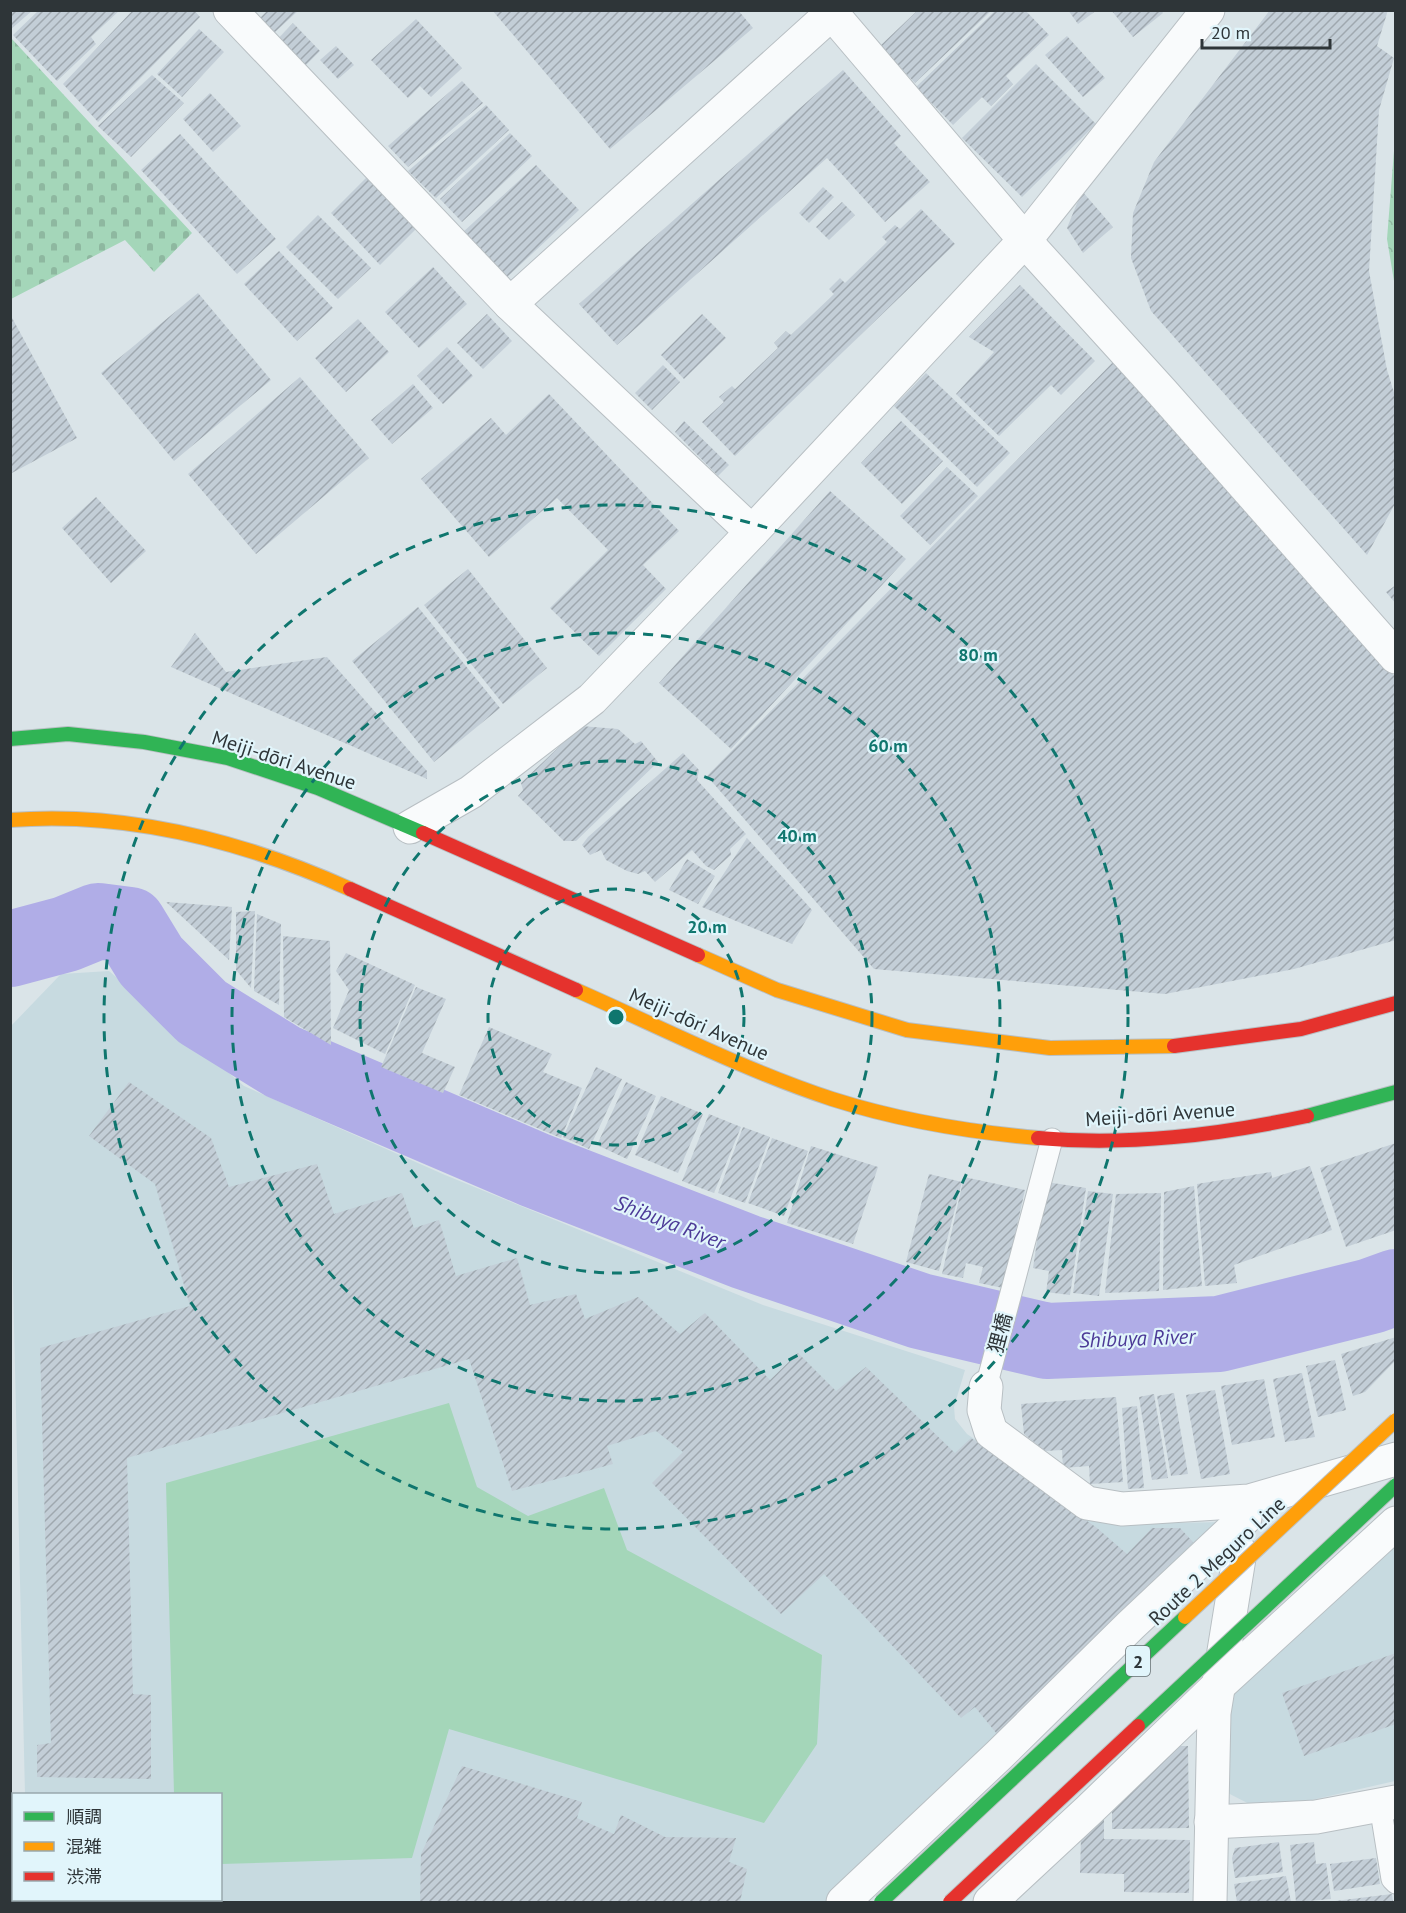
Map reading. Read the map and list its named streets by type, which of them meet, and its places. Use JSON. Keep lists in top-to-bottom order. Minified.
{"streets":{"main road":["Meiji-dōri Avenue","Route 2 Meguro Line","2"],"lane":["狸橋"]},"crossings":[["Meiji-dōri Avenue","狸橋"]],"water":["Shibuya River"],"legend":["順調","混雑","渋滞"],"scale_bar":"20 m","rings":["80 m","60 m","40 m","20 m"]}
